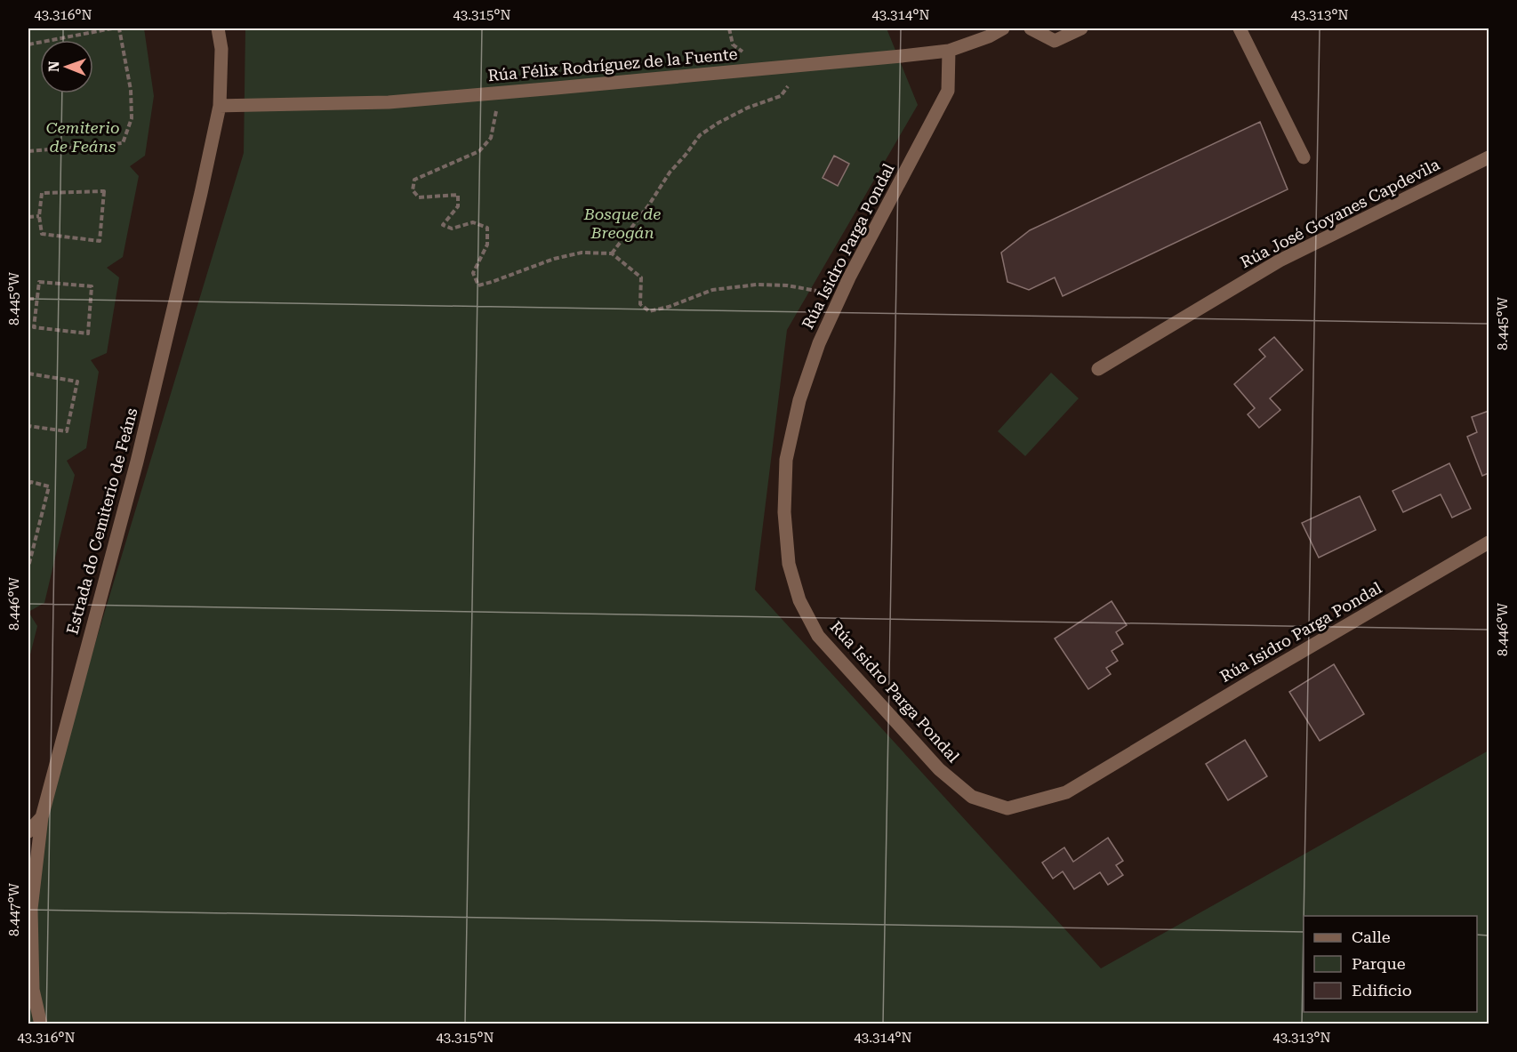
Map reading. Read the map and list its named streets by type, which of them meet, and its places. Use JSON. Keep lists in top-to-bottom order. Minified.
{"streets":{"street":["Rúa Félix Rodríguez de la Fuente","Rúa José Goyanes Capdevila","Rúa Isidro Parga Pondal","Estrada do Cemiterio de Feáns"]},"crossings":[["Rúa Félix Rodríguez de la Fuente","Rúa Isidro Parga Pondal"],["Rúa Félix Rodríguez de la Fuente","Estrada do Cemiterio de Feáns"]],"parks":["Cemiterio de Feáns","Bosque de Breogán"],"legend":["Calle","Parque","Edificio"],"north":"left","coordinates":["43.316°N","43.315°N","43.314°N","43.313°N","8.445°W","8.446°W","8.447°W"]}
